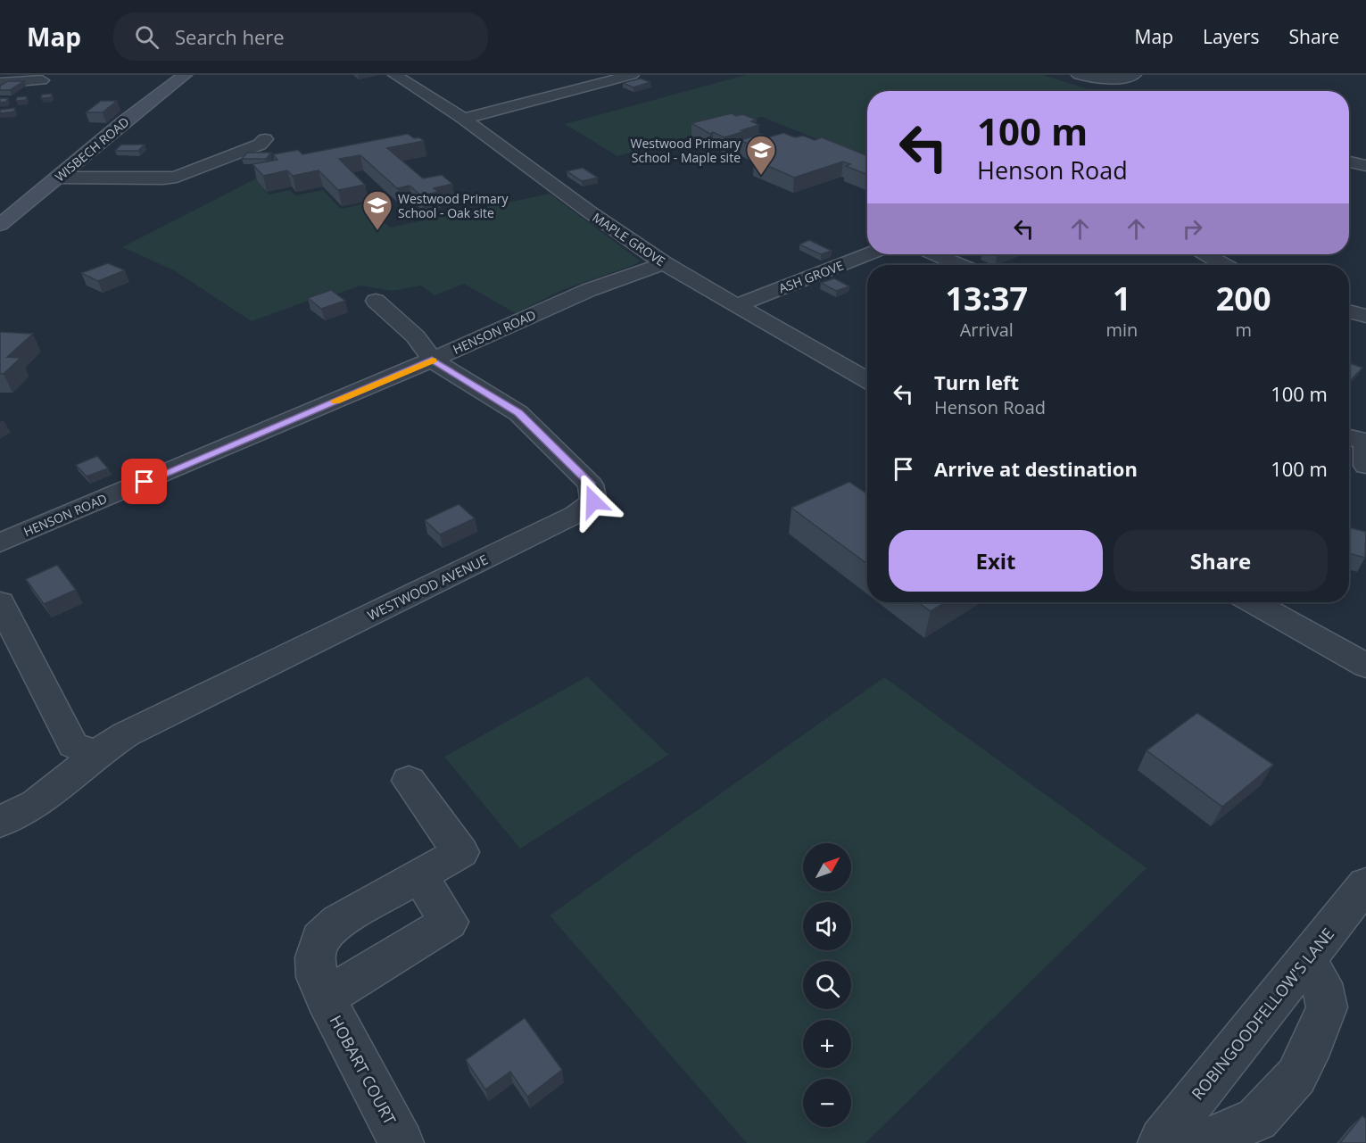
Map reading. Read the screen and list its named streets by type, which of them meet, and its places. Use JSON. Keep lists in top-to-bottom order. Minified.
{"streets":{"main road":["WISBECH ROAD"],"street":["MAPLE GROVE","ASH GROVE","HENSON ROAD","WESTWOOD AVENUE","ROBINGOODFELLOW'S LANE","HOBART COURT"]},"crossings":[["MAPLE GROVE","ASH GROVE"],["MAPLE GROVE","HENSON ROAD"],["HENSON ROAD","WESTWOOD AVENUE"]],"places":{"school or university":["Westwood Primary School - Maple site","Westwood Primary School - Oak site"]},"north":"top right","page":{"header":"Map","search":"Search here","nav":["Map","Layers","Share"],"turn":["100 m","Henson Road"],"eta":["13:37","Arrival","1","min","200","m"],"list":[{"name":"Turn left","note":"Henson Road","value":"100 m"},{"name":"Arrive at destination","value":"100 m"}],"buttons":["Exit","Share"],"map_buttons":["+","−"]}}
